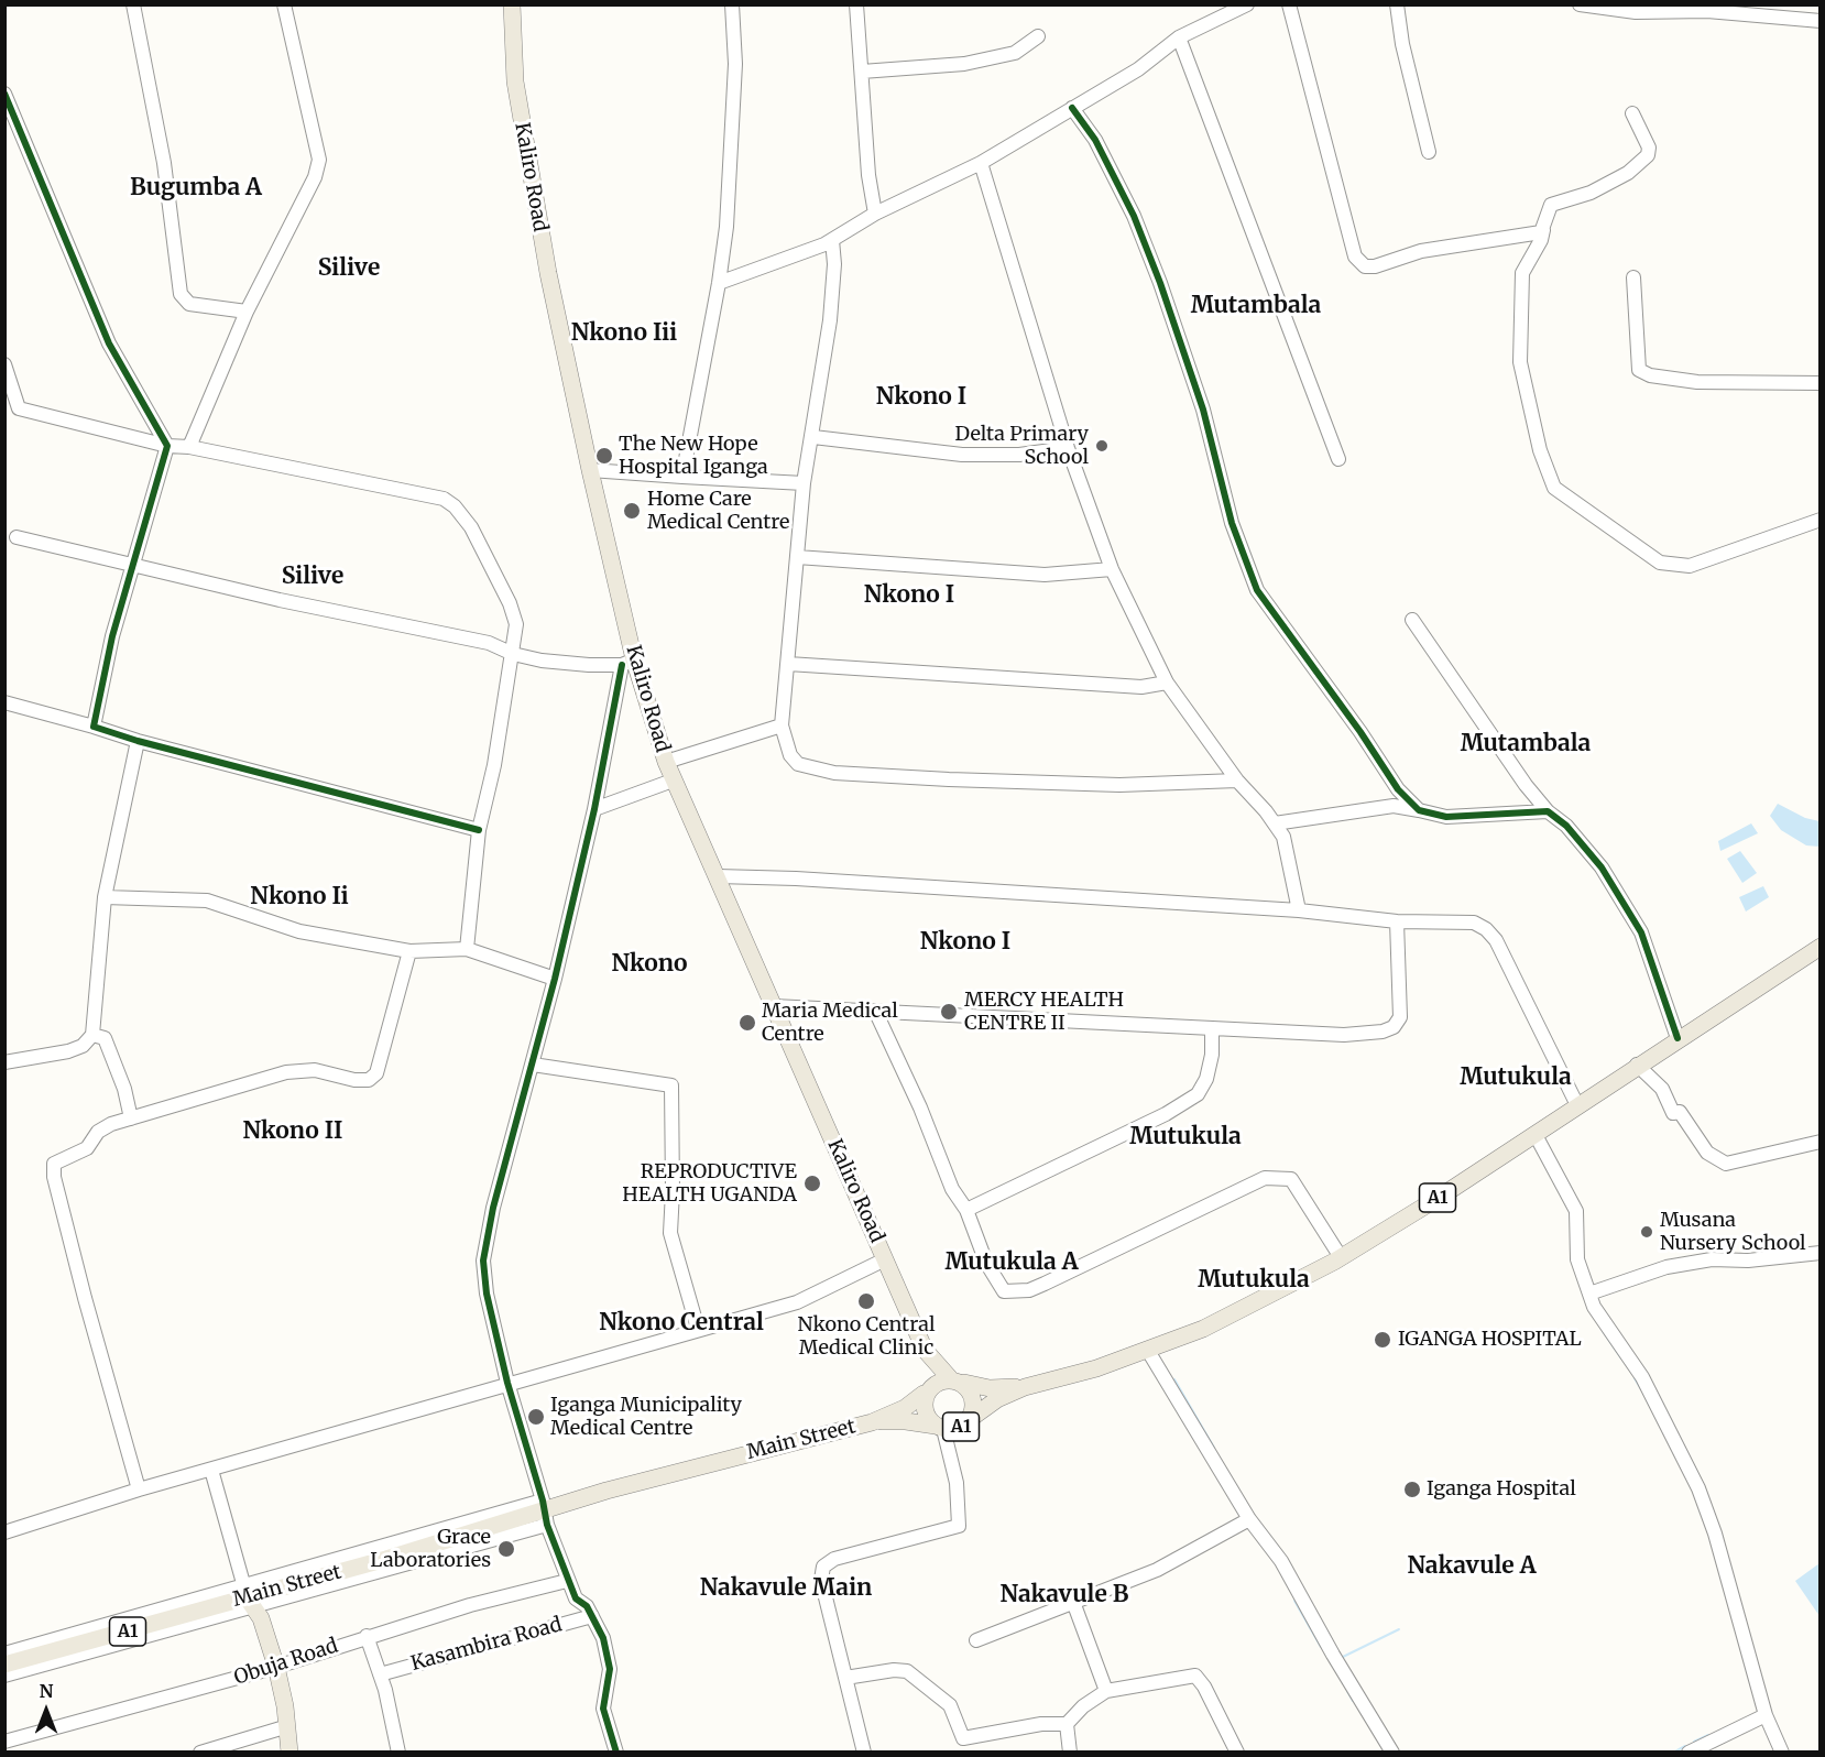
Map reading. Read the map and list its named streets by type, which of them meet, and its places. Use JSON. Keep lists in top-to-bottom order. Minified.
{"streets":{"main road":["Kaliro Road","A1","Main Street"],"street":["Kasambira Road","Obuja Road"]},"crossings":[["Kaliro Road","A1"],["A1","Main Street"]],"districts":["Bugumba A","Silive","Mutambala","Nkono Iii","Nkono I","Silive","Nkono I","Mutambala","Nkono Ii","Nkono I","Nkono","Mutukula","Nkono II","Mutukula","Mutukula A","Mutukula","Nkono Central","Nakavule A","Nakavule Main","Nakavule B"],"places":["Delta Primary School","The New Hope Hospital Iganga","Home Care Medical Centre","MERCY HEALTH CENTRE II","Maria Medical Centre","REPRODUCTIVE HEALTH UGANDA","Musana Nursery School","Nkono Central Medical Clinic","IGANGA HOSPITAL","Iganga Municipality Medical Centre","Iganga Hospital","Grace Laboratories"],"north":"top"}
